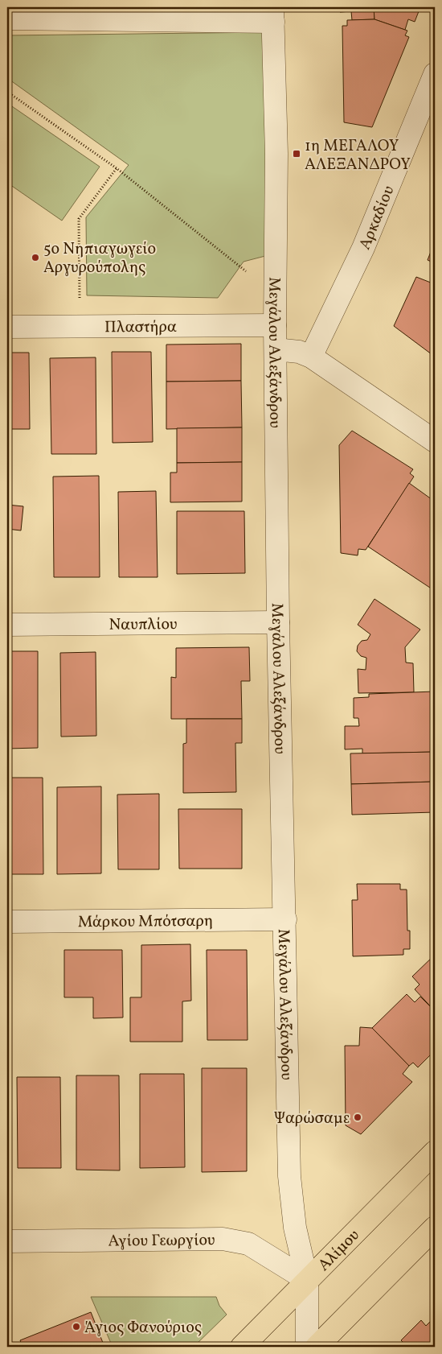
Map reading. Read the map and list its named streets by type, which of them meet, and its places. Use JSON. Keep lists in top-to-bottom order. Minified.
{"streets":{"main road":["Αλίμου"],"street":["Αρκαδίου","Πλαστήρα","Μεγάλου Αλεξάνδρου","Ναυπλίου","Μάρκου Μπότσαρη","Αγίου Γεωργίου"]},"crossings":[["Πλαστήρα","Μεγάλου Αλεξάνδρου"],["Μεγάλου Αλεξάνδρου","Ναυπλίου"],["Μεγάλου Αλεξάνδρου","Μάρκου Μπότσαρη"],["Μεγάλου Αλεξάνδρου","Αγίου Γεωργίου"],["Μεγάλου Αλεξάνδρου","Αλίμου"],["Αγίου Γεωργίου","Αλίμου"]],"places":{"transit":["1η ΜΕΓΑΛΟΥ ΑΛΕΞΑΝΔΡΟΥ"],"other":["5ο Νηπιαγωγείο Αργυρούπολης","Ψαρώσαμε","Άγιος Φανούριος"]}}
